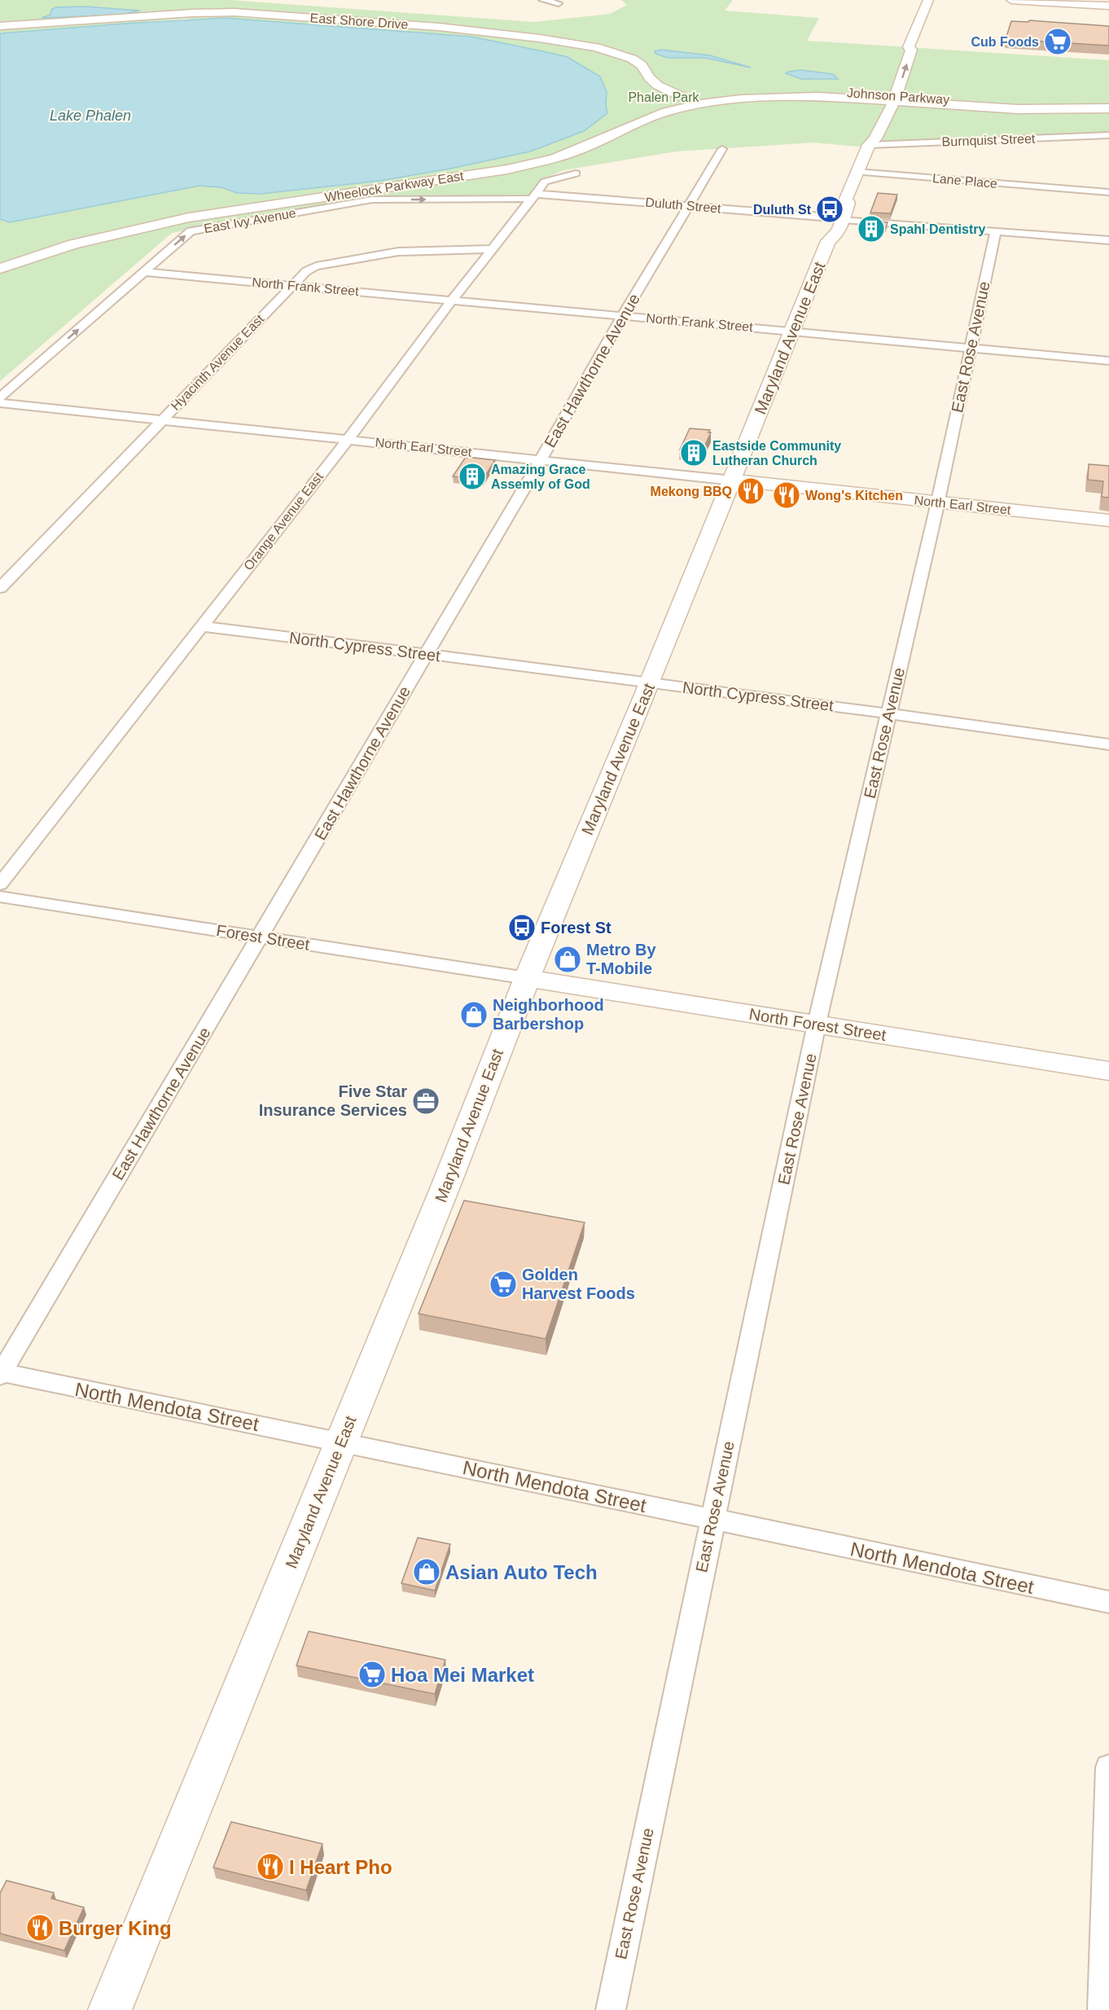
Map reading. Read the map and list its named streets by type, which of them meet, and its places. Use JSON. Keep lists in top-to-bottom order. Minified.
{"streets":{"street":["East Shore Drive","Johnson Parkway","Burnquist Street","Lane Place","Wheelock Parkway East","Duluth Street","East Ivy Avenue","North Frank Street","Maryland Avenue East","East Rose Avenue","Hyacinth Avenue East","East Hawthorne Avenue","North Earl Street","Orange Avenue East","North Cypress Street","Forest Street","North Forest Street","North Mendota Street"]},"crossings":[["East Shore Drive","Johnson Parkway"],["East Shore Drive","Wheelock Parkway East"],["Johnson Parkway","Wheelock Parkway East"],["Johnson Parkway","Maryland Avenue East"],["Burnquist Street","Maryland Avenue East"],["Lane Place","Maryland Avenue East"],["Duluth Street","East Ivy Avenue"],["Duluth Street","Maryland Avenue East"],["Duluth Street","East Rose Avenue"],["Duluth Street","East Hawthorne Avenue"],["Duluth Street","Orange Avenue East"],["East Ivy Avenue","North Frank Street"],["East Ivy Avenue","North Earl Street"],["East Ivy Avenue","Orange Avenue East"],["North Frank Street","Maryland Avenue East"],["North Frank Street","East Rose Avenue"],["North Frank Street","Hyacinth Avenue East"],["North Frank Street","East Hawthorne Avenue"],["North Frank Street","Orange Avenue East"],["Maryland Avenue East","North Earl Street"],["Maryland Avenue East","North Cypress Street"],["Maryland Avenue East","Forest Street"],["Maryland Avenue East","North Forest Street"],["Maryland Avenue East","North Mendota Street"],["East Rose Avenue","North Earl Street"],["East Rose Avenue","North Cypress Street"],["East Rose Avenue","North Forest Street"],["East Rose Avenue","North Mendota Street"],["Hyacinth Avenue East","North Earl Street"],["Hyacinth Avenue East","Orange Avenue East"],["East Hawthorne Avenue","North Earl Street"],["East Hawthorne Avenue","North Cypress Street"],["East Hawthorne Avenue","Forest Street"],["East Hawthorne Avenue","North Mendota Street"],["North Earl Street","Orange Avenue East"],["Orange Avenue East","North Cypress Street"],["Forest Street","North Forest Street"]],"one_way":["East Ivy Avenue"],"water":["Lake Phalen"],"parks":["Phalen Park"],"places":{"supermarket":["Cub Foods","Golden Harvest Foods","Hoa Mei Market"],"bus stop":["Duluth St","Forest St"],"building":["Spahl Dentistry","Eastside Community Lutheran Church","Amazing Grace Assemly of God"],"restaurant":["Mekong BBQ","Wong's Kitchen","I Heart Pho","Burger King"],"shop":["Metro By T-Mobile","Neighborhood Barbershop","Asian Auto Tech"],"office":["Five Star Insurance Services"]}}
